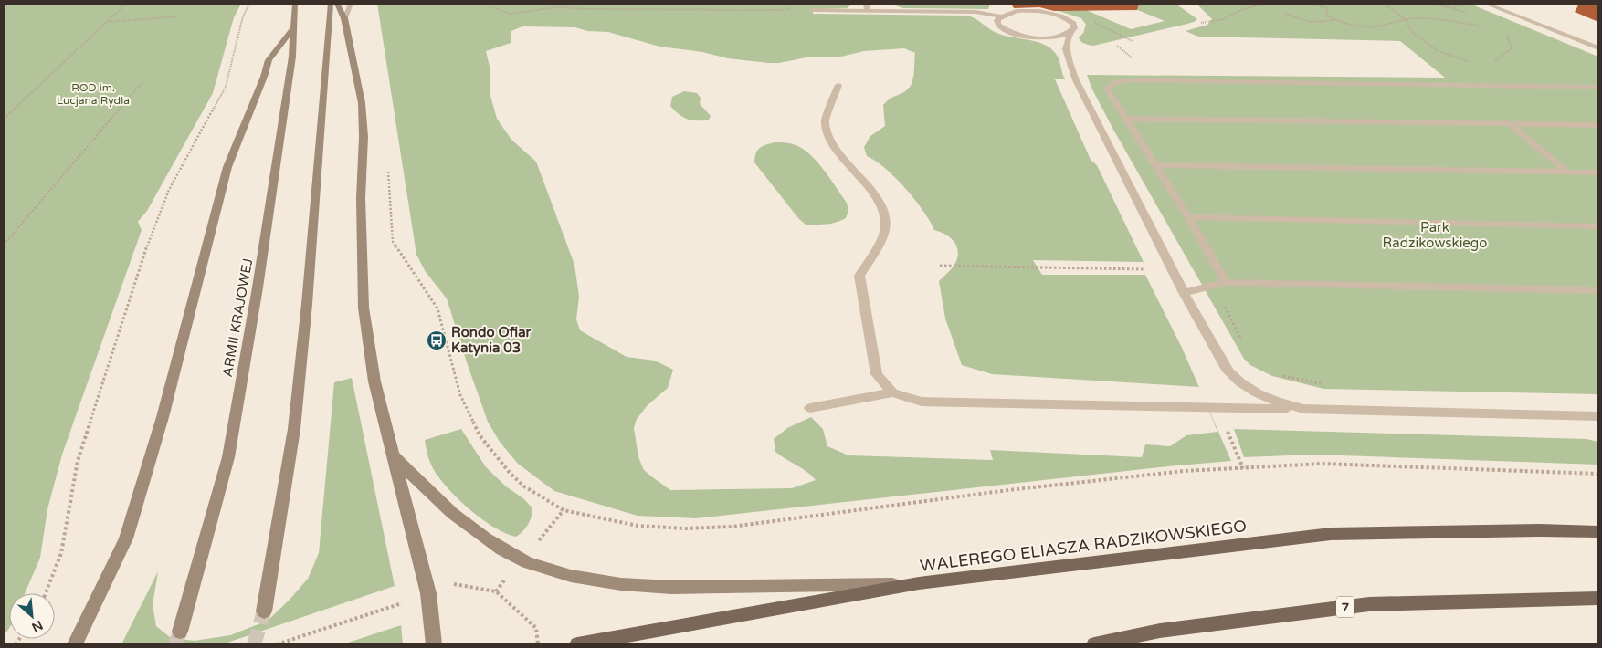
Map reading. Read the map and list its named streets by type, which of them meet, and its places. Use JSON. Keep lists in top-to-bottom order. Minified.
{"streets":{"main road":["ARMII KRAJOWEJ","WALEREGO ELIASZA RADZIKOWSKIEGO","7"]},"parks":["ROD im. Lucjana Rydla","Park Radzikowskiego"],"places":{"bus stop":["Rondo Ofiar Katynia 03"]},"north":"bottom right"}
